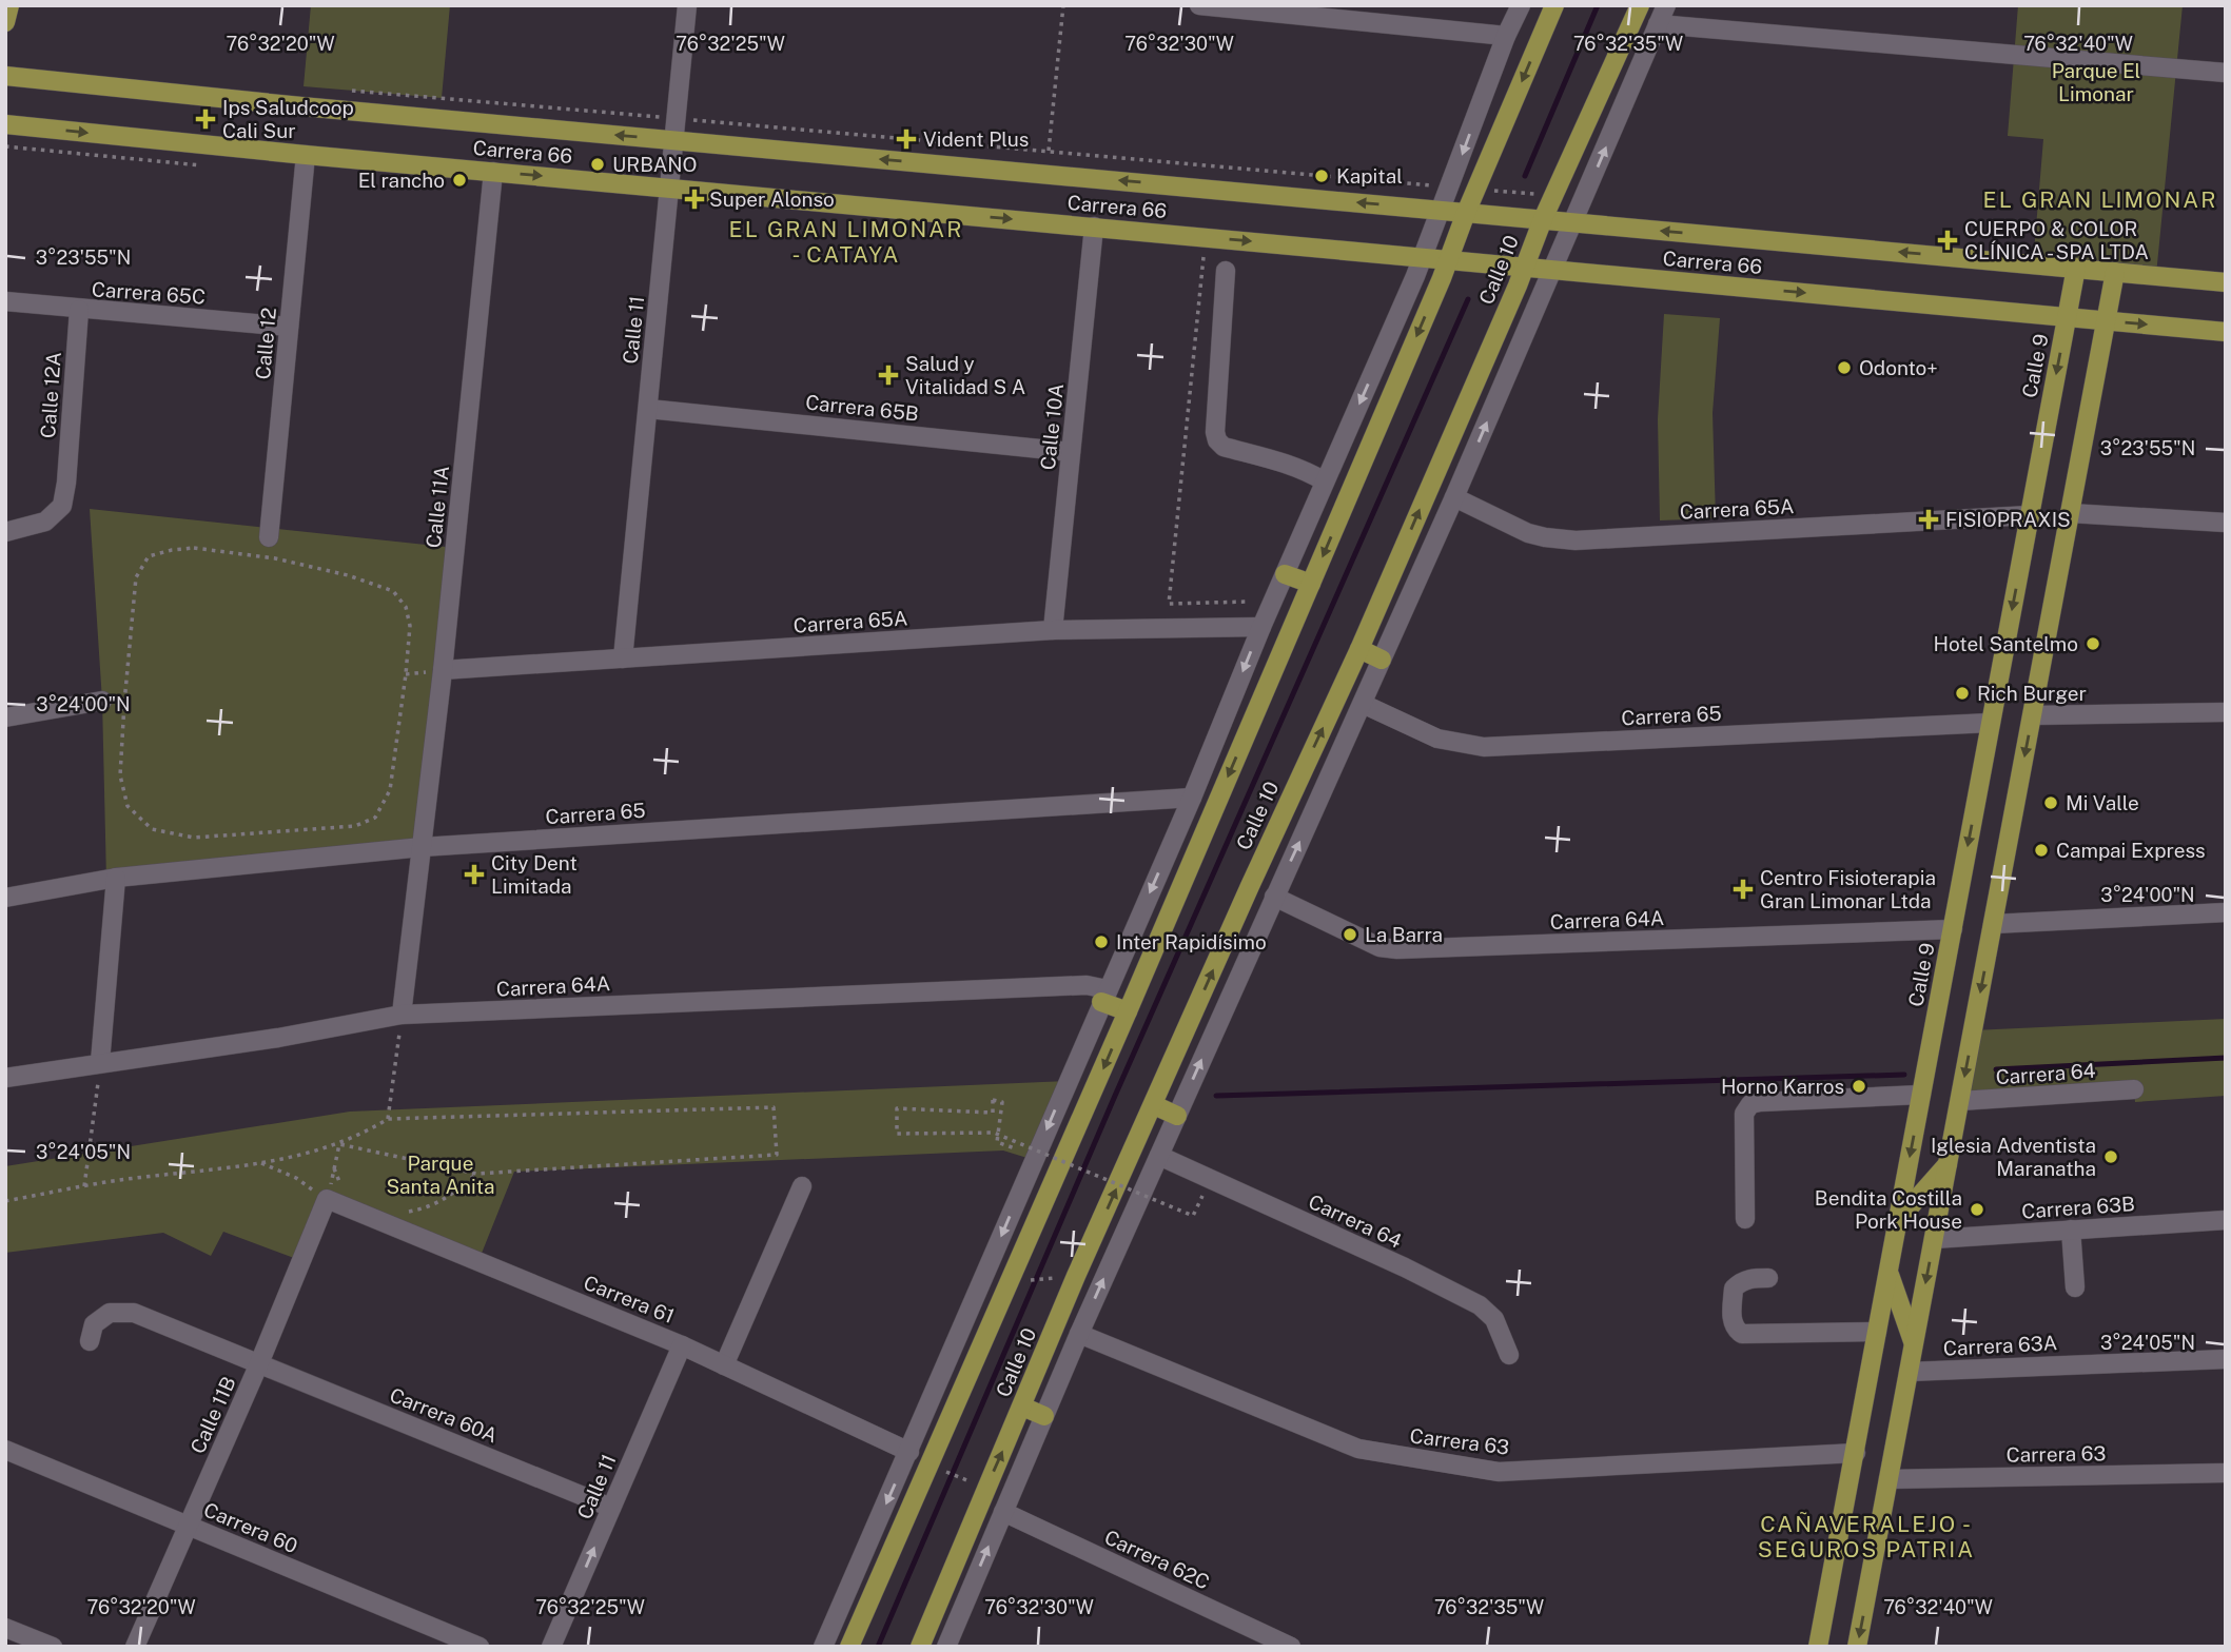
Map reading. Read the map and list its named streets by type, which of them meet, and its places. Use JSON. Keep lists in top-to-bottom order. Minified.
{"streets":{"main road":["Carrera 66","Calle 10","Calle 9"],"street":["Carrera 65C","Calle 11","Calle 12","Calle 12A","Carrera 65B","Calle 10A","Calle 11A","Carrera 65A","Carrera 65","Carrera 64A","Carrera 64","Carrera 63B","Carrera 61","Carrera 63A","Calle 11B","Carrera 60A","Carrera 63","Carrera 60","Carrera 62C"]},"crossings":[["Carrera 66","Calle 10"],["Carrera 66","Calle 11"],["Carrera 66","Calle 12"],["Carrera 66","Calle 9"],["Carrera 66","Calle 10A"],["Carrera 66","Calle 11A"],["Carrera 65C","Calle 12"],["Carrera 65C","Calle 12A"],["Calle 11","Carrera 65B"],["Calle 11","Carrera 65A"],["Calle 11","Carrera 61"],["Calle 11","Carrera 60A"],["Calle 9","Carrera 65A"],["Calle 9","Carrera 65"],["Calle 9","Carrera 64A"],["Calle 9","Carrera 63"],["Carrera 65B","Calle 10A"],["Calle 10A","Carrera 65A"],["Calle 11A","Carrera 65A"],["Calle 11A","Carrera 65"],["Calle 11A","Carrera 64A"],["Carrera 61","Calle 11B"],["Calle 11B","Carrera 60A"],["Calle 11B","Carrera 60"]],"districts":["EL GRAN LIMONAR","EL GRAN LIMONAR - CATAYA","CAÑAVERALEJO - SEGUROS PATRIA"],"parks":["Parque El Limonar","Parque Santa Anita"],"places":{"health":["Ips Saludcoop Cali Sur","Vident Plus","Super Alonso","CUERPO & COLOR CLÍNICA - SPA LTDA","Salud y Vitalidad S A","FISIOPRAXIS","City Dent Limitada","Centro Fisioterapia Gran Limonar Ltda"],"other":["URBANO","Kapital","El rancho","Odonto+","Hotel Santelmo","Rich Burger","Mi Valle","Campai Express","La Barra","Inter Rapidísimo","Horno Karros","Iglesia Adventista Maranatha","Bendita Costilla Pork House"]},"coordinates":["76°32'20\"W","76°32'25\"W","76°32'30\"W","76°32'35\"W","76°32'40\"W","3°23'55\"N","3°24'00\"N","3°24'05\"N"]}
